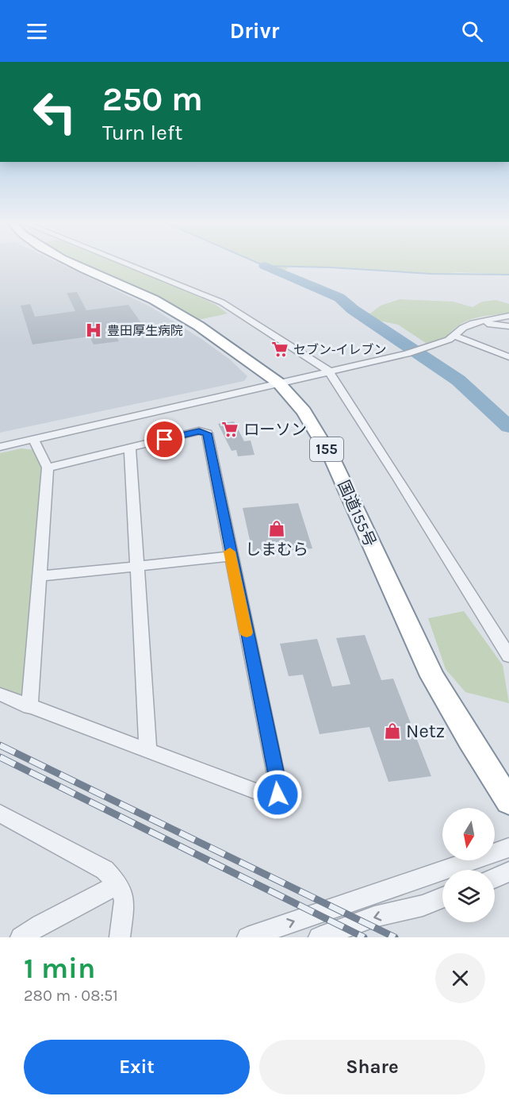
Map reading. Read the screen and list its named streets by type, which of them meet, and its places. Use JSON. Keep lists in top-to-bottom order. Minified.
{"streets":{"highway":["155","国道155号"]},"places":{"hospital":["豊田厚生病院"],"supermarket":["セブン-イレブン","ローソン"],"shop":["しまむら","Netz"]},"north":"bottom","page":{"header":"Drivr","turn":["250 m","Turn left"],"heading":["1 min","280 m · 08:51"],"buttons":["Exit","Share"]}}
